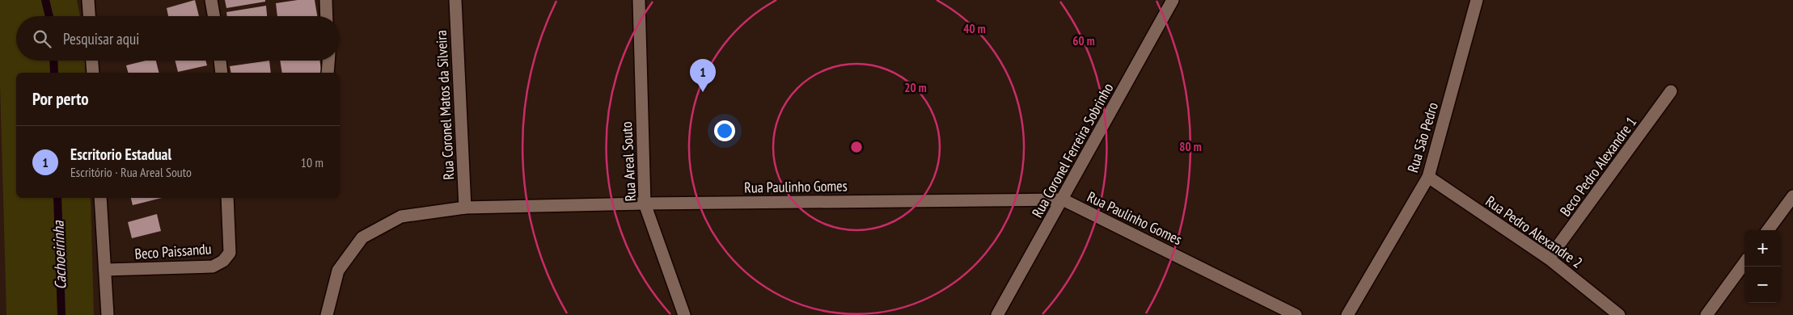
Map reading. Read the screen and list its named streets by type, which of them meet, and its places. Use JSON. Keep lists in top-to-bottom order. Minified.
{"streets":{"street":["Rua Coronel Matos da Silveira","Rua São Pedro","Rua Coronel Ferreira Sobrinho","Rua Areal Souto","Beco Pedro Alexandre 1","Rua Paulinho Gomes","Rua Pedro Alexandre 2","Beco Paissandu"]},"crossings":[["Rua Coronel Matos da Silveira","Rua Paulinho Gomes"],["Rua São Pedro","Rua Pedro Alexandre 2"],["Rua Coronel Ferreira Sobrinho","Rua Paulinho Gomes"],["Rua Areal Souto","Rua Paulinho Gomes"],["Beco Pedro Alexandre 1","Rua Pedro Alexandre 2"]],"water":["Cachoeirinha"],"page":{"search":"Pesquisar aqui","pins":"1","heading":"Por perto","list":[{"mark":"1","name":"Escritorio Estadual","note":"Escritório · Rua Areal Souto","value":"10 m"}],"map_buttons":["+","−"]},"rings":["40 m","60 m","20 m","80 m"]}
